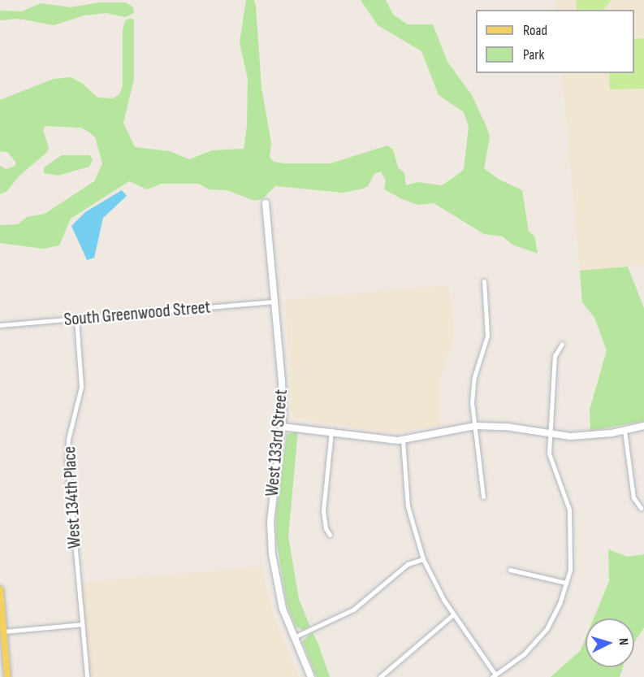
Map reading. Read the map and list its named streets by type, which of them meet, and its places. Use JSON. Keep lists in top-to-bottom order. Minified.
{"streets":{"street":["South Greenwood Street","West 133rd Street","West 134th Place"]},"crossings":[["South Greenwood Street","West 133rd Street"],["South Greenwood Street","West 134th Place"]],"legend":["Road","Park"],"north":"right"}
